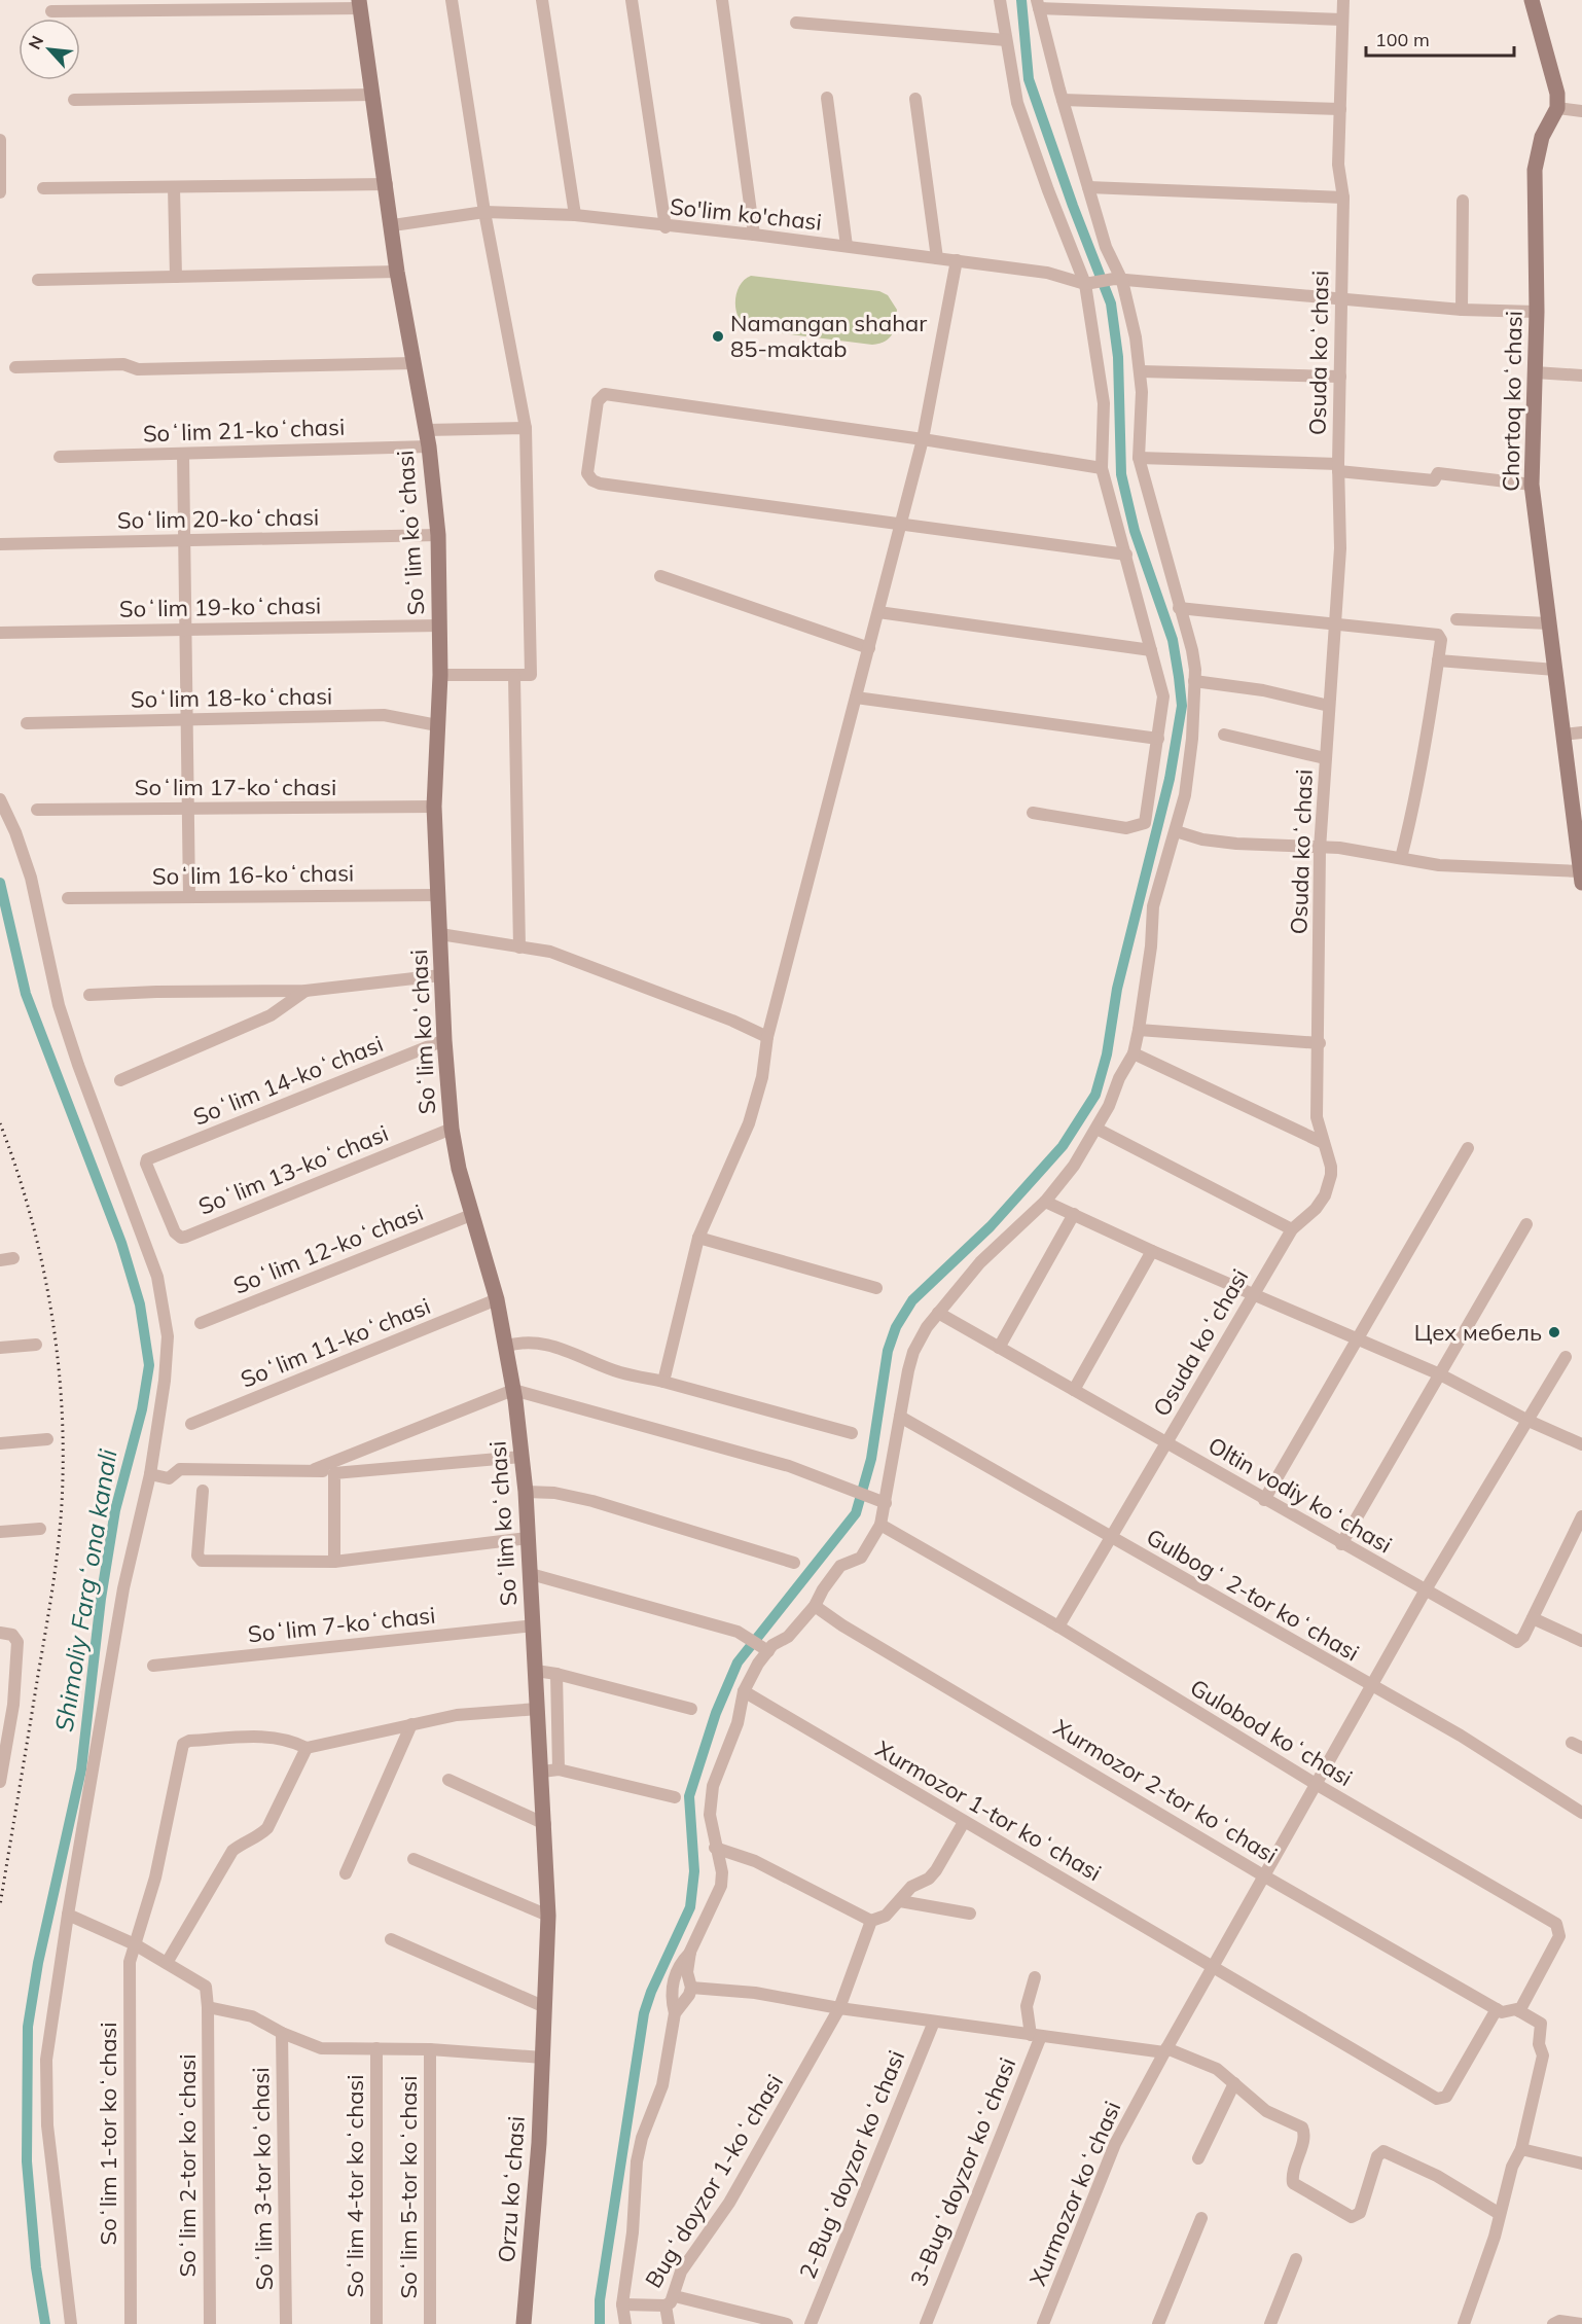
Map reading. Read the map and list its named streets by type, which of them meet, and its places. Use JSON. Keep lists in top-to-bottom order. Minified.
{"streets":{"street":["So'lim ko'chasi","Osuda koʻchasi","Chortoq koʻchasi","Soʻlim 21-koʻchasi","Soʻlim 20-koʻchasi","Soʻlim koʻchasi","Soʻlim 19-koʻchasi","Soʻlim 18-koʻchasi","Soʻlim 17-koʻchasi","Soʻlim 16-koʻchasi","Soʻlim 14-koʻchasi","Soʻlim 13-koʻchasi","Soʻlim 12-koʻchasi","Soʻlim 11-koʻchasi","Oltin vodiy koʻchasi","Gulbogʻ 2-tor koʻchasi","Soʻlim 7-koʻchasi","Gulobod koʻchasi","Xurmozor 2-tor koʻchasi","Xurmozor 1-tor koʻchasi","Soʻlim 1-tor koʻchasi","2-Bugʻdoyzor koʻchasi","Soʻlim 2-tor koʻchasi","3-Bugʻdoyzor koʻchasi","Soʻlim 3-tor koʻchasi","Bugʻdoyzor 1-koʻchasi","Soʻlim 4-tor koʻchasi","Soʻlim 5-tor koʻchasi","Orzu koʻchasi","Xurmozor koʻchasi"]},"crossings":[["So'lim ko'chasi","Soʻlim koʻchasi"],["Osuda koʻchasi","Oltin vodiy koʻchasi"],["Osuda koʻchasi","Gulbogʻ 2-tor koʻchasi"],["Osuda koʻchasi","Gulobod koʻchasi"],["Soʻlim 21-koʻchasi","Soʻlim koʻchasi"],["Soʻlim 20-koʻchasi","Soʻlim koʻchasi"],["Soʻlim koʻchasi","Soʻlim 19-koʻchasi"],["Soʻlim koʻchasi","Soʻlim 18-koʻchasi"],["Soʻlim koʻchasi","Soʻlim 17-koʻchasi"],["Soʻlim koʻchasi","Soʻlim 16-koʻchasi"],["Soʻlim koʻchasi","Soʻlim 14-koʻchasi"],["Soʻlim koʻchasi","Soʻlim 13-koʻchasi"],["Soʻlim koʻchasi","Soʻlim 12-koʻchasi"],["Soʻlim koʻchasi","Soʻlim 11-koʻchasi"],["Soʻlim koʻchasi","Soʻlim 7-koʻchasi"],["Soʻlim koʻchasi","Orzu koʻchasi"],["Soʻlim 14-koʻchasi","Soʻlim 13-koʻchasi"],["Oltin vodiy koʻchasi","Xurmozor koʻchasi"],["Gulbogʻ 2-tor koʻchasi","Xurmozor koʻchasi"],["Gulobod koʻchasi","Xurmozor koʻchasi"],["Xurmozor 2-tor koʻchasi","Xurmozor 1-tor koʻchasi"],["Xurmozor 2-tor koʻchasi","Xurmozor koʻchasi"],["Xurmozor 1-tor koʻchasi","Xurmozor koʻchasi"]],"water":["Shimoliy Fargʻona kanali"],"places":["Namangan shahar 85-maktab","Цех мебель"],"scale_bar":"100 m","north":"top left"}
